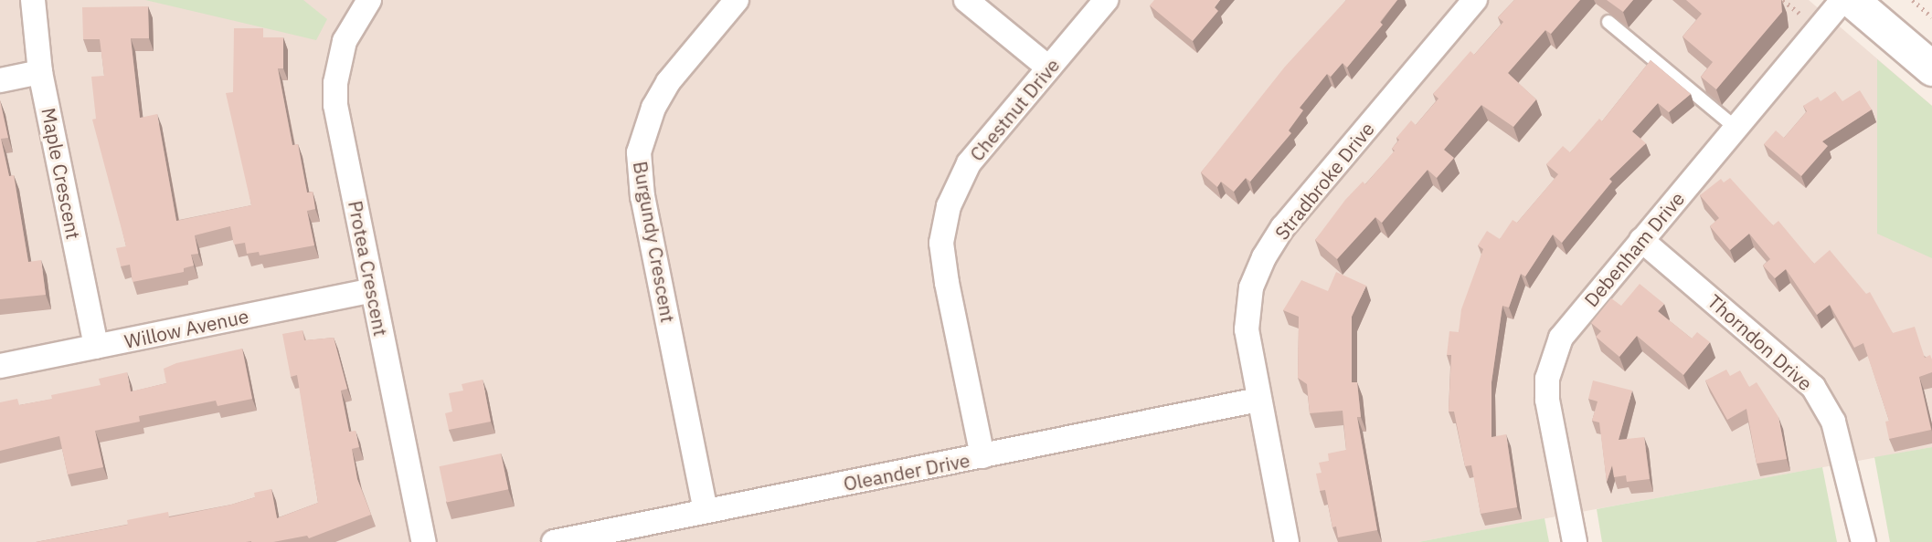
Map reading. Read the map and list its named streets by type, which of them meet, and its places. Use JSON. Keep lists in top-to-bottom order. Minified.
{"streets":{"street":["Chestnut Drive","Maple Crescent","Stradbroke Drive","Burgundy Crescent","Debenham Drive","Protea Crescent","Willow Avenue","Thorndon Drive","Oleander Drive"]},"crossings":[["Chestnut Drive","Oleander Drive"],["Maple Crescent","Willow Avenue"],["Stradbroke Drive","Oleander Drive"],["Burgundy Crescent","Oleander Drive"],["Debenham Drive","Thorndon Drive"],["Protea Crescent","Willow Avenue"]]}
